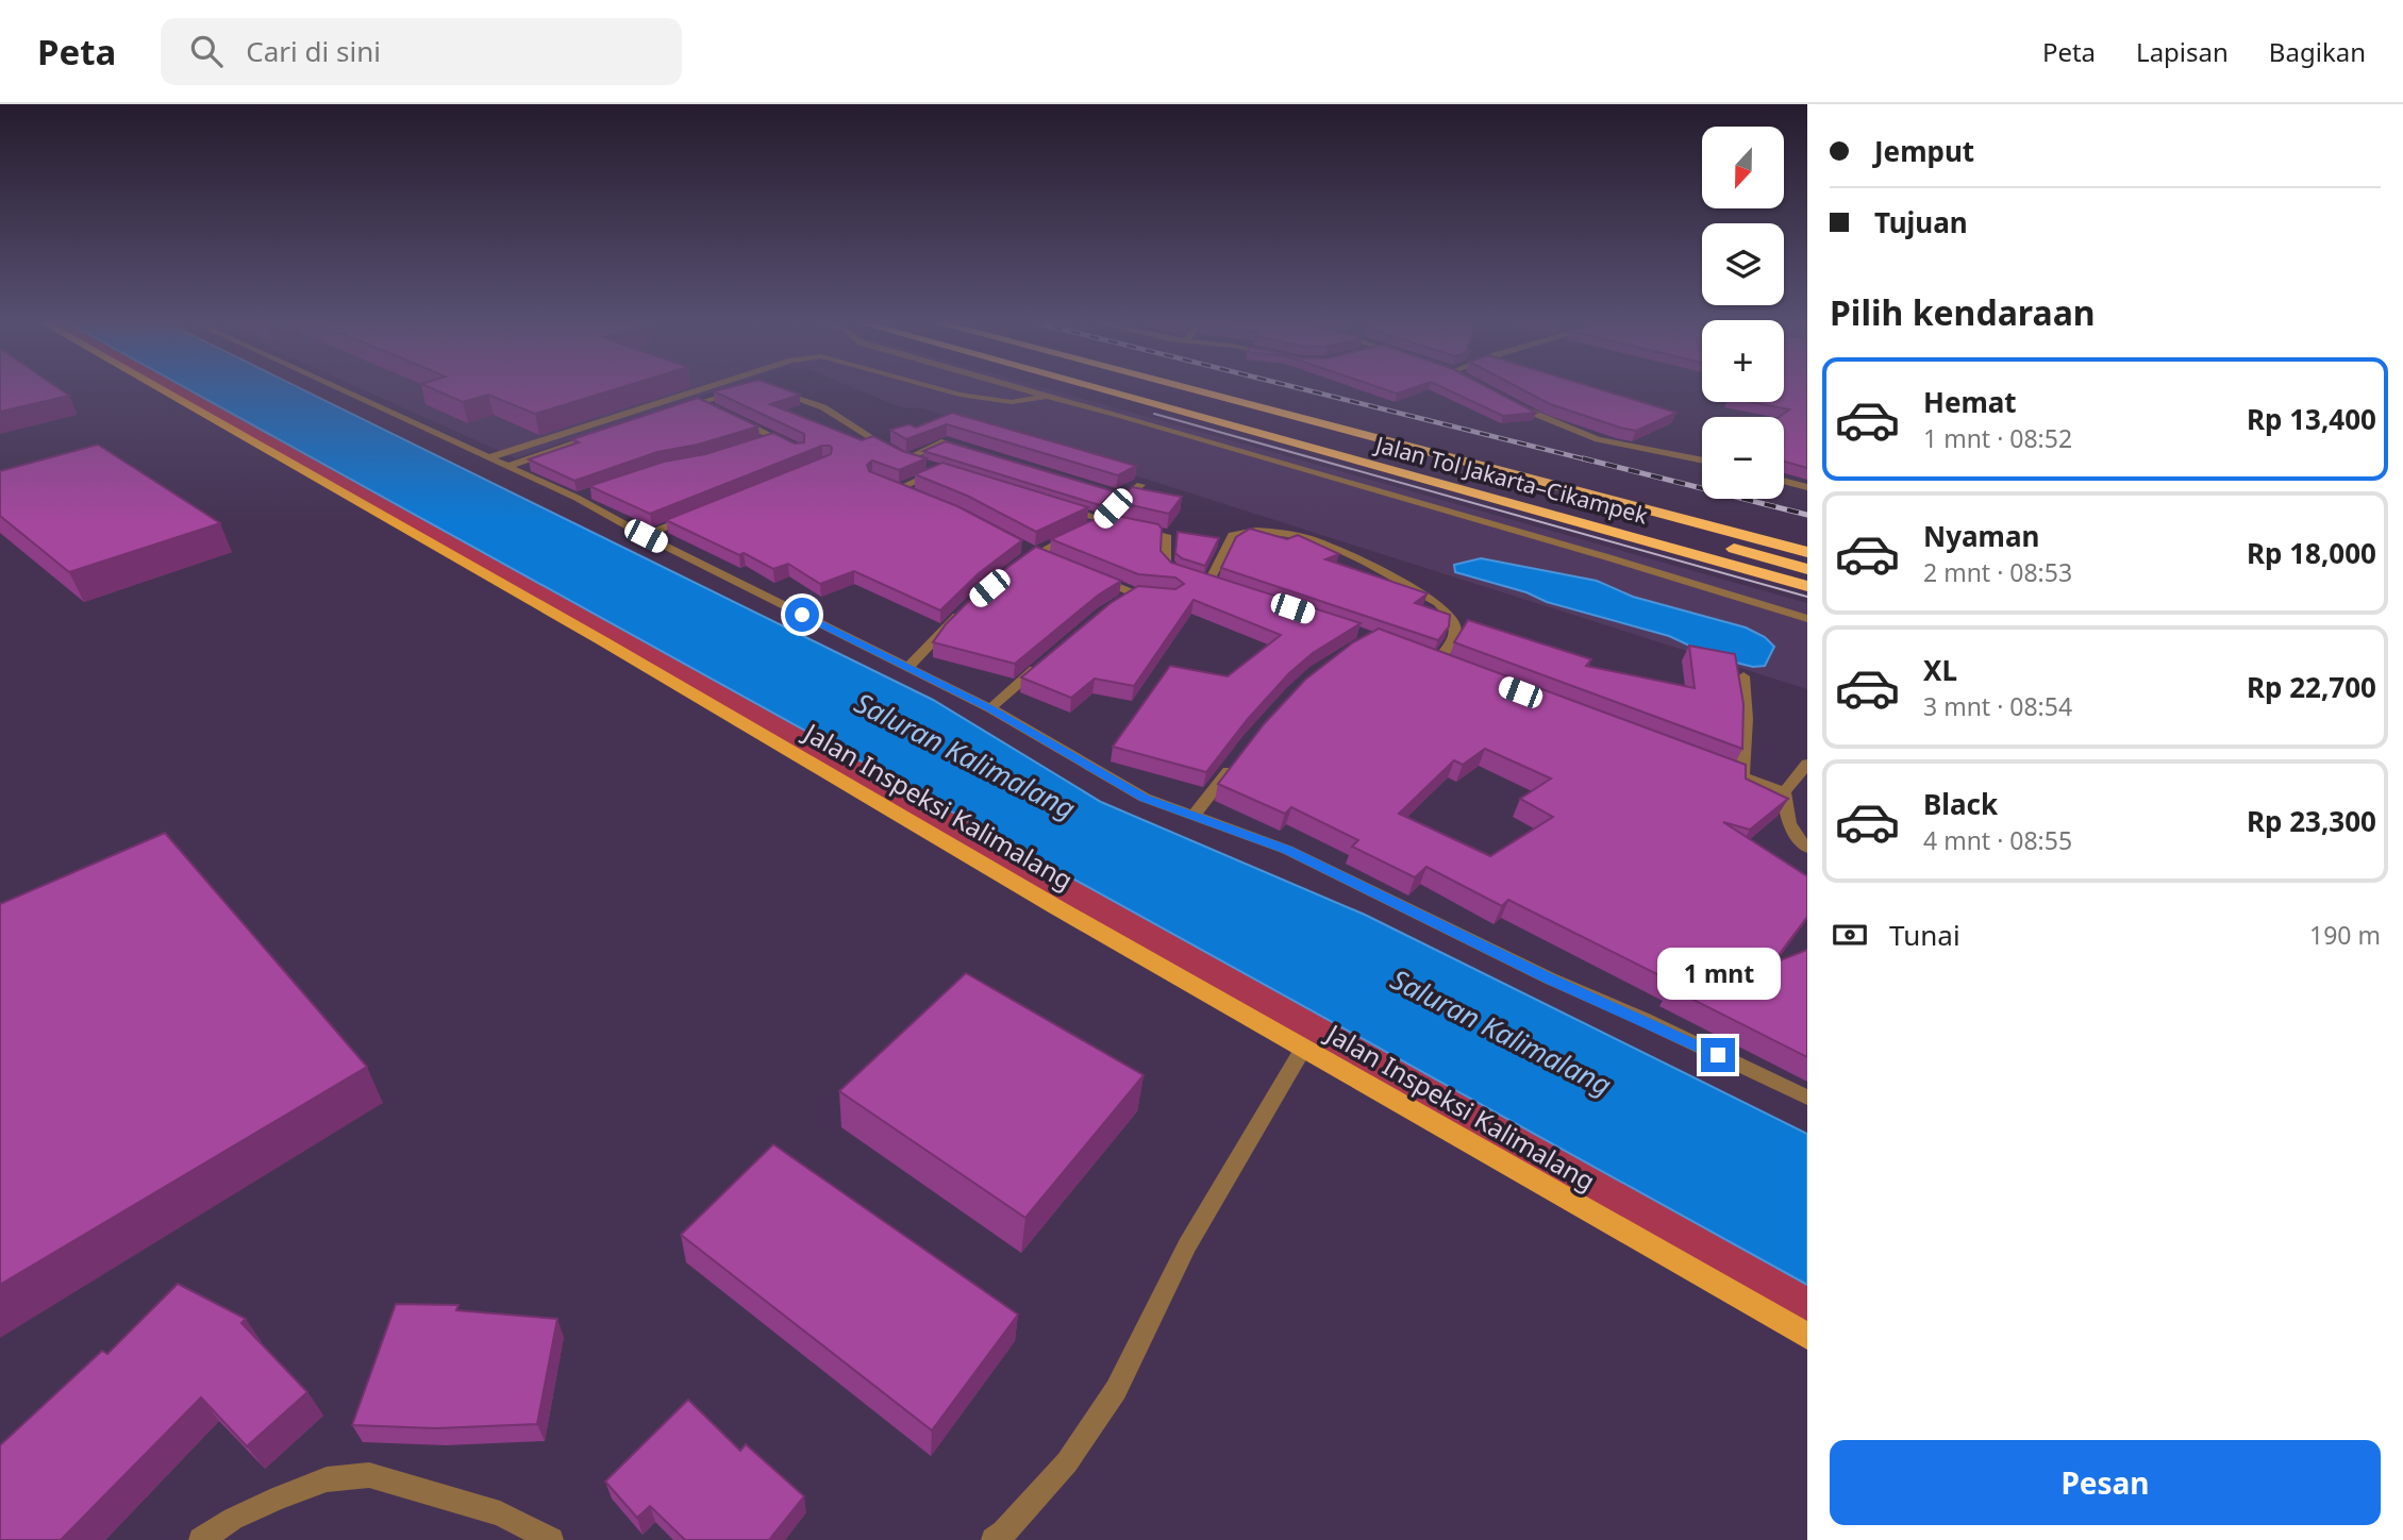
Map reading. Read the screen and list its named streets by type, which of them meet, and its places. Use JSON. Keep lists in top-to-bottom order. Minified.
{"streets":{"highway":["Jalan Tol Jakarta–Cikampek"],"main road":["Jalan Inspeksi Kalimalang"]},"water":["Saluran Kalimalang"],"north":"bottom","page":{"header":"Peta","search":"Cari di sini","nav":["Peta","Lapisan","Bagikan"],"banner":["Jemput","Tujuan"],"map_buttons":["+","−"],"heading":"Pilih kendaraan","list":[{"name":"Hemat","note":"1 mnt · 08:52","value":"Rp 13,400"},{"name":"Nyaman","note":"2 mnt · 08:53","value":"Rp 18,000"},{"name":"XL","note":"3 mnt · 08:54","value":"Rp 22,700"},{"name":"Black","note":"4 mnt · 08:55","value":"Rp 23,300"}],"pay":["Tunai","190 m"],"bubble":"1 mnt","buttons":"Pesan"}}
